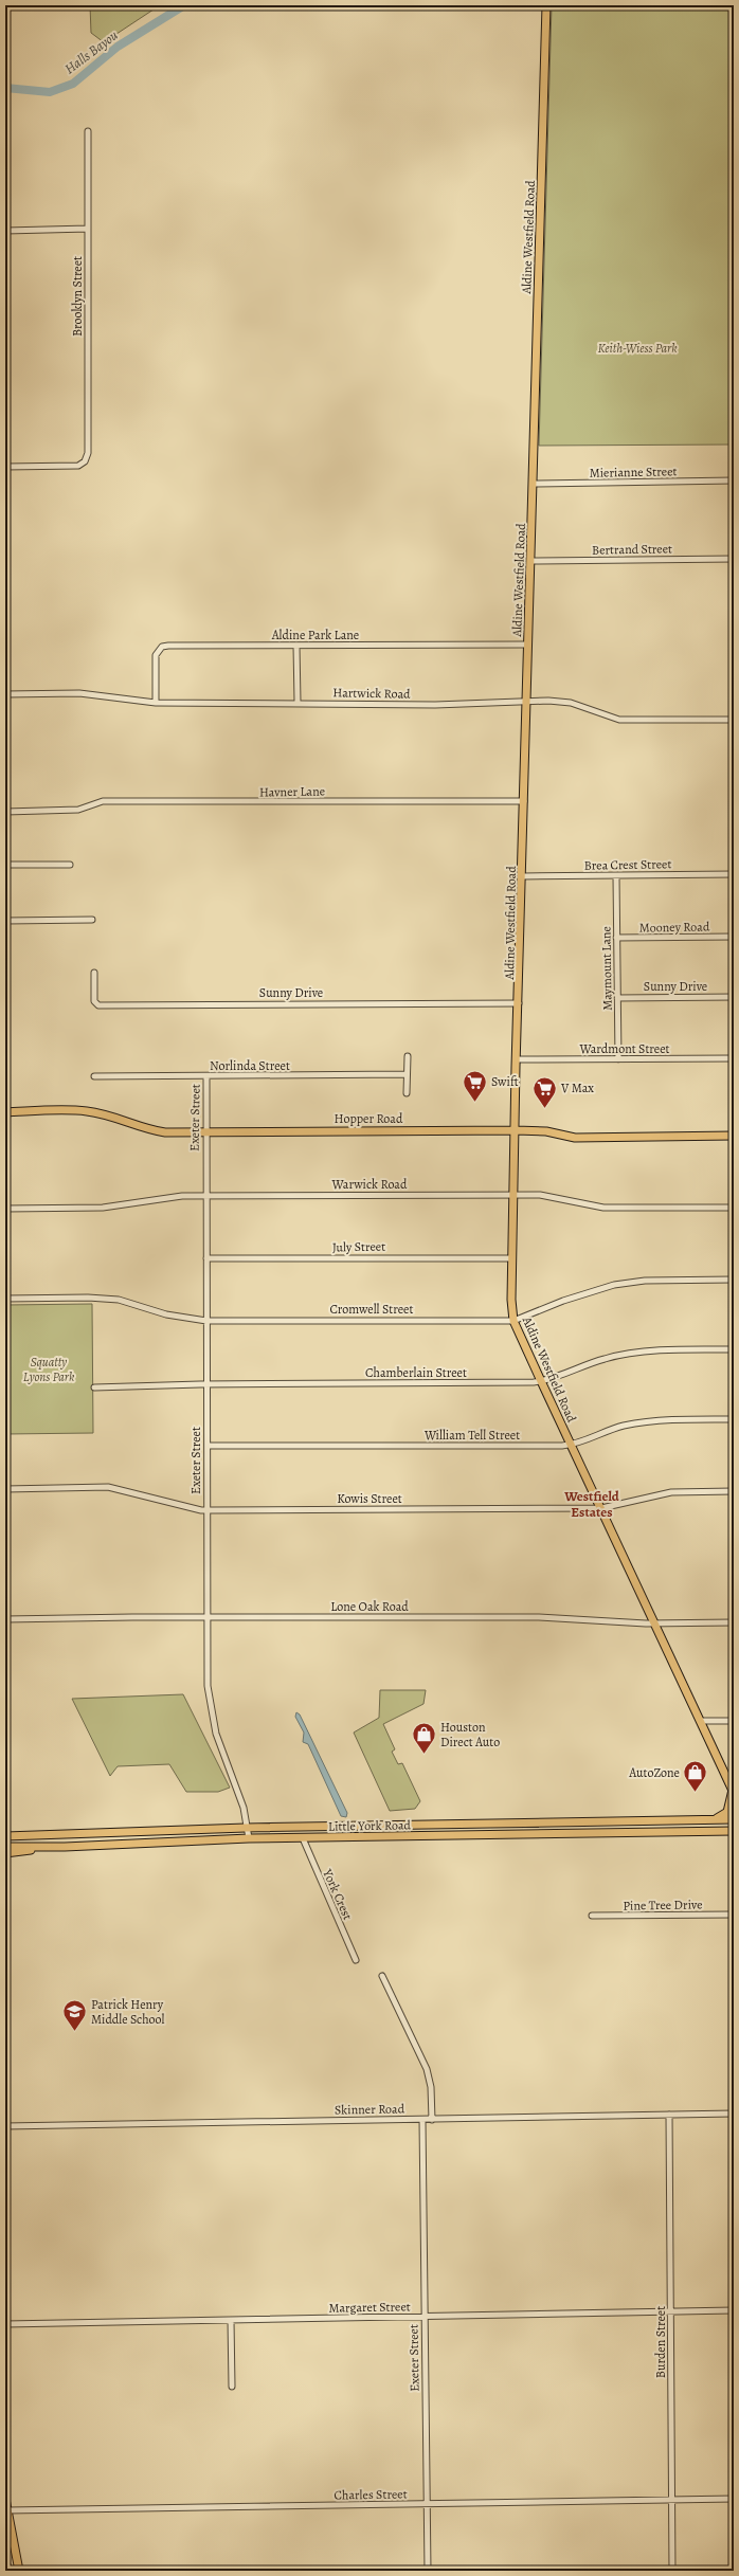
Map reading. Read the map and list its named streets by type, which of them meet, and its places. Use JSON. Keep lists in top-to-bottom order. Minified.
{"streets":{"main road":["Aldine Westfield Road","Hopper Road","Little York Road"],"street":["Brooklyn Street","Mierianne Street","Bertrand Street","Aldine Park Lane","Hartwick Road","Havner Lane","Brea Crest Street","Mooney Road","Maymount Lane","Sunny Drive","Wardmont Street","Norlinda Street","Exeter Street","Warwick Road","July Street","Cromwell Street","Chamberlain Street","William Tell Street","Kowis Street","Lone Oak Road","York Crest","Pine Tree Drive","Skinner Road","Margaret Street","Burden Street","Charles Street"]},"crossings":[["Aldine Westfield Road","Mierianne Street"],["Aldine Westfield Road","Bertrand Street"],["Aldine Westfield Road","Aldine Park Lane"],["Aldine Westfield Road","Hartwick Road"],["Aldine Westfield Road","Havner Lane"],["Aldine Westfield Road","Brea Crest Street"],["Aldine Westfield Road","Sunny Drive"],["Aldine Westfield Road","Wardmont Street"],["Aldine Westfield Road","Hopper Road"],["Aldine Westfield Road","Warwick Road"],["Aldine Westfield Road","July Street"],["Aldine Westfield Road","Cromwell Street"],["Aldine Westfield Road","Chamberlain Street"],["Aldine Westfield Road","William Tell Street"],["Aldine Westfield Road","Kowis Street"],["Aldine Westfield Road","Lone Oak Road"],["Aldine Park Lane","Hartwick Road"],["Brea Crest Street","Maymount Lane"],["Mooney Road","Maymount Lane"],["Maymount Lane","Sunny Drive"],["Maymount Lane","Wardmont Street"],["Norlinda Street","Exeter Street"],["Exeter Street","Hopper Road"],["Exeter Street","Warwick Road"],["Exeter Street","July Street"],["Exeter Street","Cromwell Street"],["Exeter Street","Chamberlain Street"],["Exeter Street","William Tell Street"],["Exeter Street","Kowis Street"],["Exeter Street","Lone Oak Road"],["Exeter Street","Little York Road"],["Exeter Street","Skinner Road"],["Exeter Street","Margaret Street"],["Exeter Street","Charles Street"],["Little York Road","York Crest"],["Skinner Road","Burden Street"],["Margaret Street","Burden Street"],["Burden Street","Charles Street"]],"districts":["Westfield Estates"],"water":["Halls Bayou"],"parks":["Keith-Wiess Park","Squatty Lyons Park"],"places":{"supermarket":["Swift","V Max"],"shop":["Houston Direct Auto","AutoZone"],"school or university":["Patrick Henry Middle School"]}}
